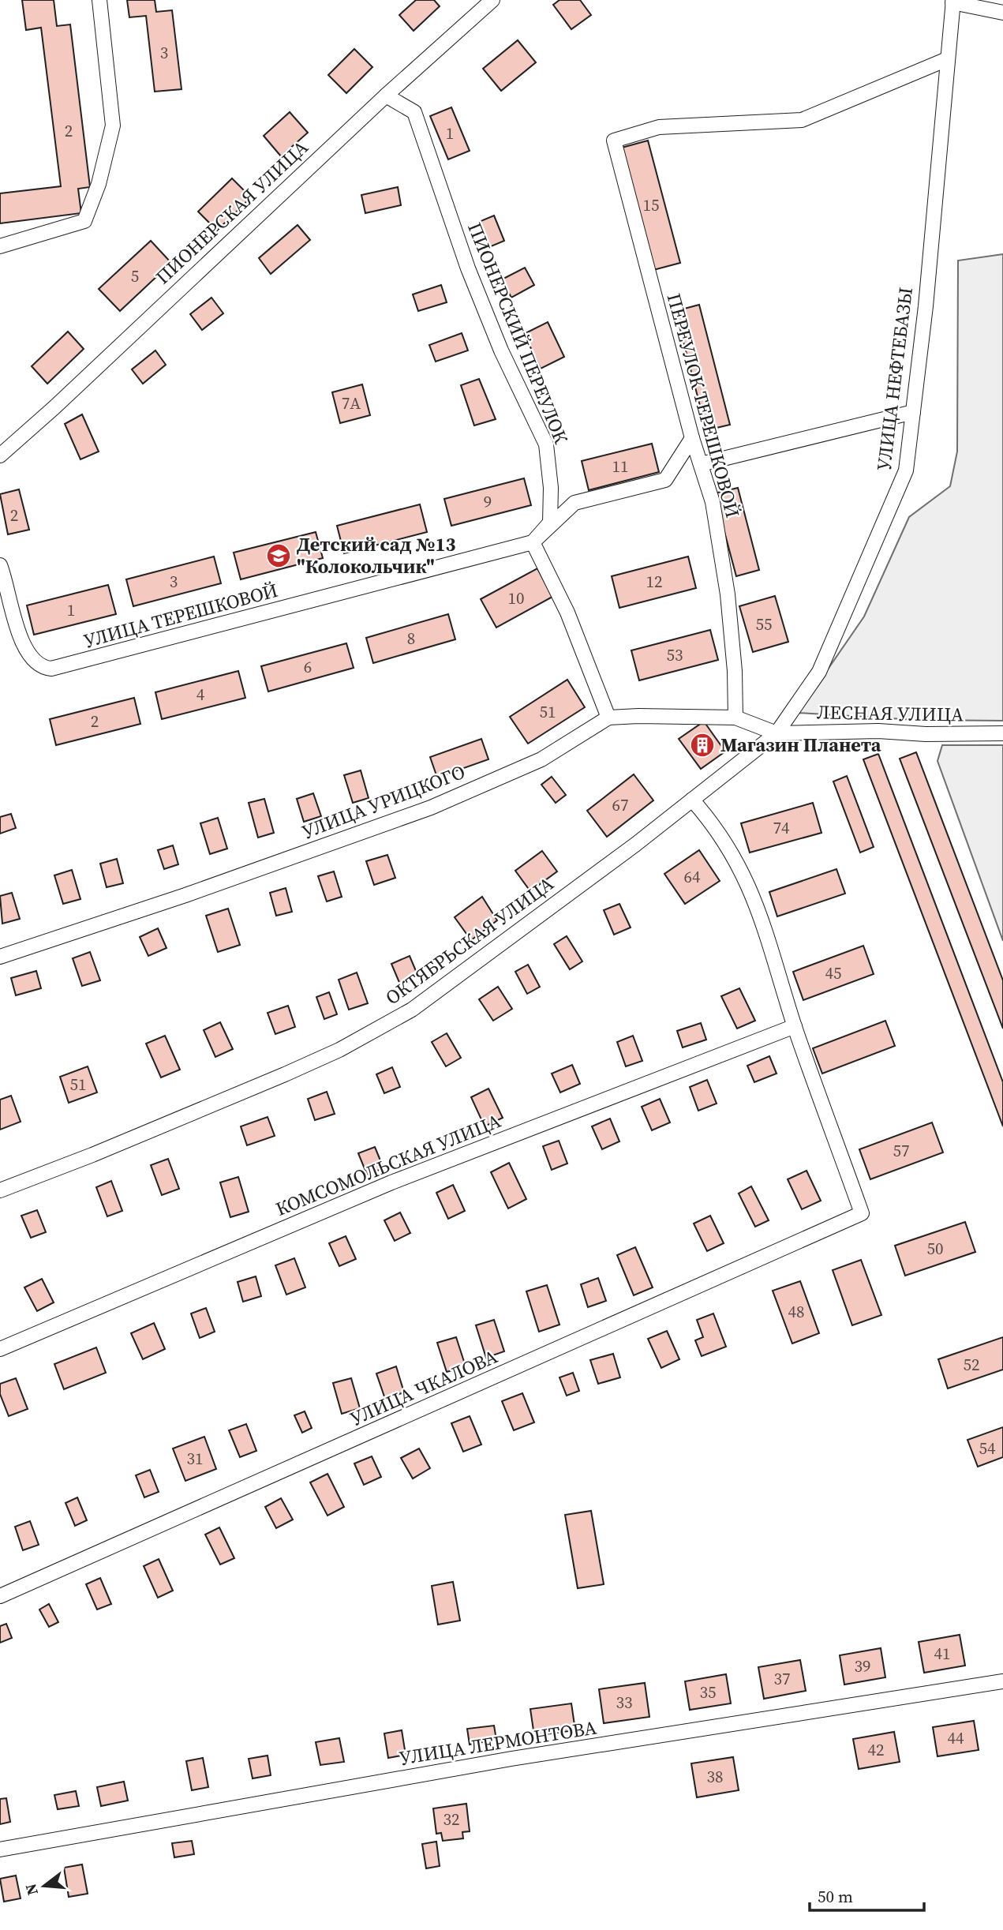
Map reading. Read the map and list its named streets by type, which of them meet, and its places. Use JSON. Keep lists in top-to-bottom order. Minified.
{"streets":{"street":["ПИОНЕРСКАЯ УЛИЦА","ПИОНЕРСКИЙ ПЕРЕУЛОК","УЛИЦА НЕФТЕБАЗЫ","ПЕРЕУЛОК ТЕРЕШКОВОЙ","УЛИЦА ТЕРЕШКОВОЙ","ЛЕСНАЯ УЛИЦА","УЛИЦА УРИЦКОГО","ОКТЯБРЬСКАЯ УЛИЦА","КОМСОМОЛЬСКАЯ УЛИЦА","УЛИЦА ЧКАЛОВА","УЛИЦА ЛЕРМОНТОВА"]},"crossings":[["ПИОНЕРСКАЯ УЛИЦА","ПИОНЕРСКИЙ ПЕРЕУЛОК"],["ПИОНЕРСКИЙ ПЕРЕУЛОК","УЛИЦА ТЕРЕШКОВОЙ"],["УЛИЦА НЕФТЕБАЗЫ","ПЕРЕУЛОК ТЕРЕШКОВОЙ"],["УЛИЦА НЕФТЕБАЗЫ","ЛЕСНАЯ УЛИЦА"],["УЛИЦА НЕФТЕБАЗЫ","УЛИЦА УРИЦКОГО"],["УЛИЦА НЕФТЕБАЗЫ","ОКТЯБРЬСКАЯ УЛИЦА"],["ПЕРЕУЛОК ТЕРЕШКОВОЙ","УЛИЦА ТЕРЕШКОВОЙ"],["ПЕРЕУЛОК ТЕРЕШКОВОЙ","УЛИЦА УРИЦКОГО"],["ЛЕСНАЯ УЛИЦА","УЛИЦА УРИЦКОГО"],["ЛЕСНАЯ УЛИЦА","ОКТЯБРЬСКАЯ УЛИЦА"],["УЛИЦА УРИЦКОГО","ОКТЯБРЬСКАЯ УЛИЦА"],["КОМСОМОЛЬСКАЯ УЛИЦА","УЛИЦА ЧКАЛОВА"]],"places":{"school or university":["Детский сад №13 \"Колокольчик\""],"building":["Магазин Планета"]},"house_numbers":["3","2","1","15","5","7А","11","9","2","3","12","10","1","55","8","53","6","4","51","2","67","74","64","45","51","57","50","48","52","54","31","41","39","37","35","33","44","42","38","32"],"scale_bar":"50 m","north":"left"}
